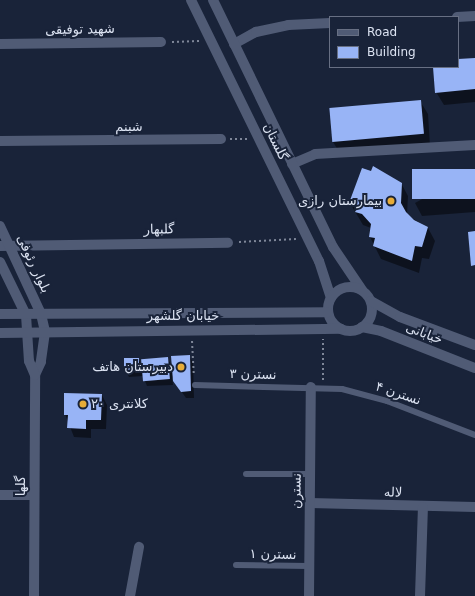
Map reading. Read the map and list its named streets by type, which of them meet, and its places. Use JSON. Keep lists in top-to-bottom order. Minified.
{"streets":{"main road":["شهید توفیقی","شبنم","گلستان","گلبهار","بلوار رئوفی","خیابان گلشهر","خیابانی","گلها","نسترن","لاله"],"lane":["نسترن ٣","نسترن ۴","نسترن ١"]},"crossings":[["گلستان","خیابان گلشهر"],["گلستان","خیابانی"],["گلبهار","بلوار رئوفی"],["بلوار رئوفی","خیابان گلشهر"],["خیابان گلشهر","خیابانی"],["نسترن ٣","نسترن ۴"],["نسترن ٣","نسترن"],["نسترن ۴","نسترن"],["نسترن","لاله"],["نسترن","نسترن ١"]],"places":["بیمارستان رازی","دبیرستان هاتف","کلانتری ۲۰"],"legend":["Road","Building"]}
